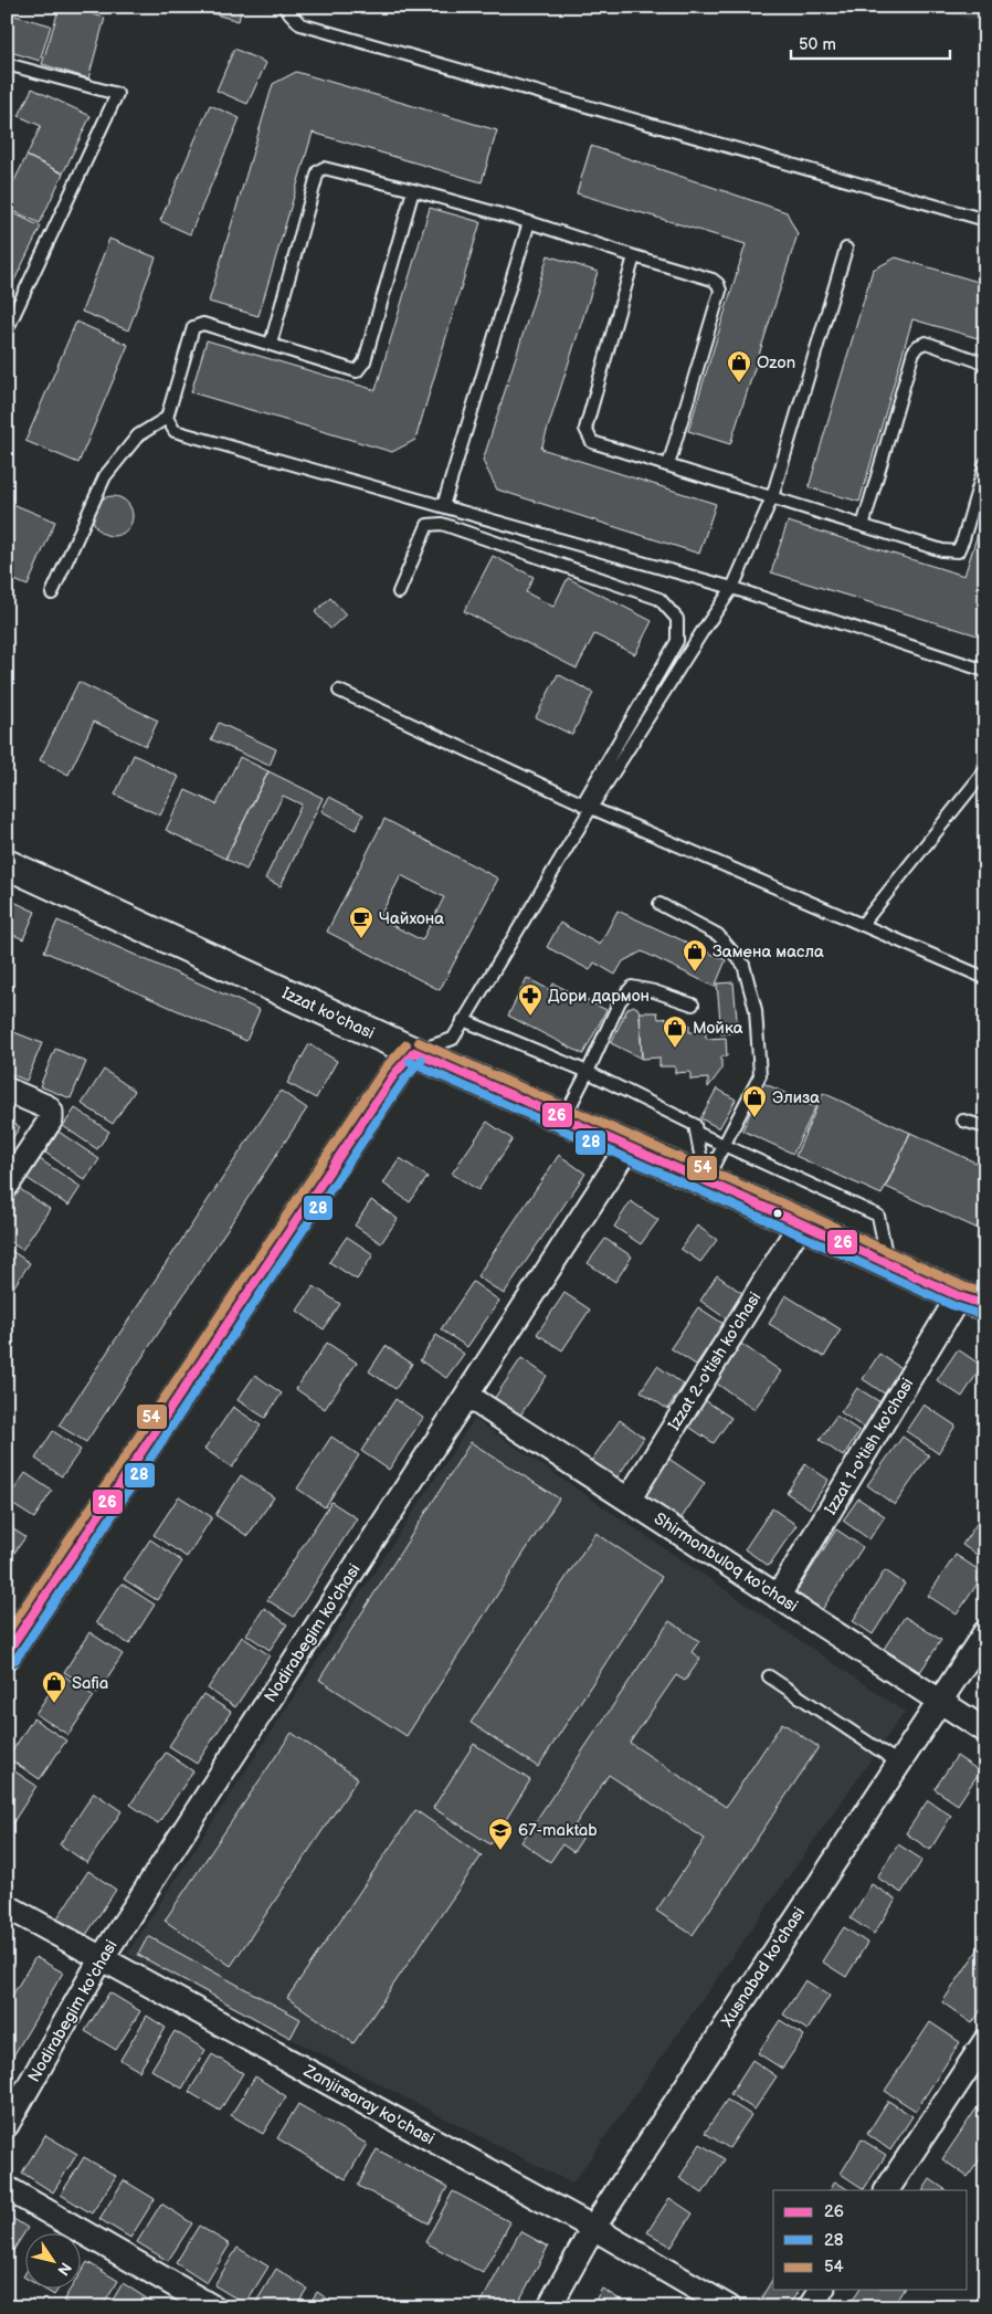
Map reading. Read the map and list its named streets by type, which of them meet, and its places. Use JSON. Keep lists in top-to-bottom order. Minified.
{"streets":{"main road":["Izzat ko'chasi"],"street":["Izzat 2-o'tish ko'chasi","Izzat 1-o'tish ko'chasi","Shirmonbuloq ko'chasi","Nodirabegim ko'chasi","Xusnabad ko'chasi","Zanjirsaray ko'chasi"]},"crossings":[["Izzat ko'chasi","Izzat 2-o'tish ko'chasi"],["Izzat ko'chasi","Izzat 1-o'tish ko'chasi"],["Izzat ko'chasi","Nodirabegim ko'chasi"],["Izzat 2-o'tish ko'chasi","Shirmonbuloq ko'chasi"],["Izzat 1-o'tish ko'chasi","Shirmonbuloq ko'chasi"],["Shirmonbuloq ko'chasi","Nodirabegim ko'chasi"],["Shirmonbuloq ko'chasi","Xusnabad ko'chasi"],["Nodirabegim ko'chasi","Zanjirsaray ko'chasi"],["Xusnabad ko'chasi","Zanjirsaray ko'chasi"]],"places":{"shop":["Ozon","Замена масла","Мойка","Элиза","Safia"],"cafe":["Чайхона"],"pharmacy":["Дори дармон"],"school or university":["67-maktab"]},"lines":["transit line 54","transit line 26","transit line 28"],"legend":["26","28","54"],"scale_bar":"50 m","north":"bottom right"}
